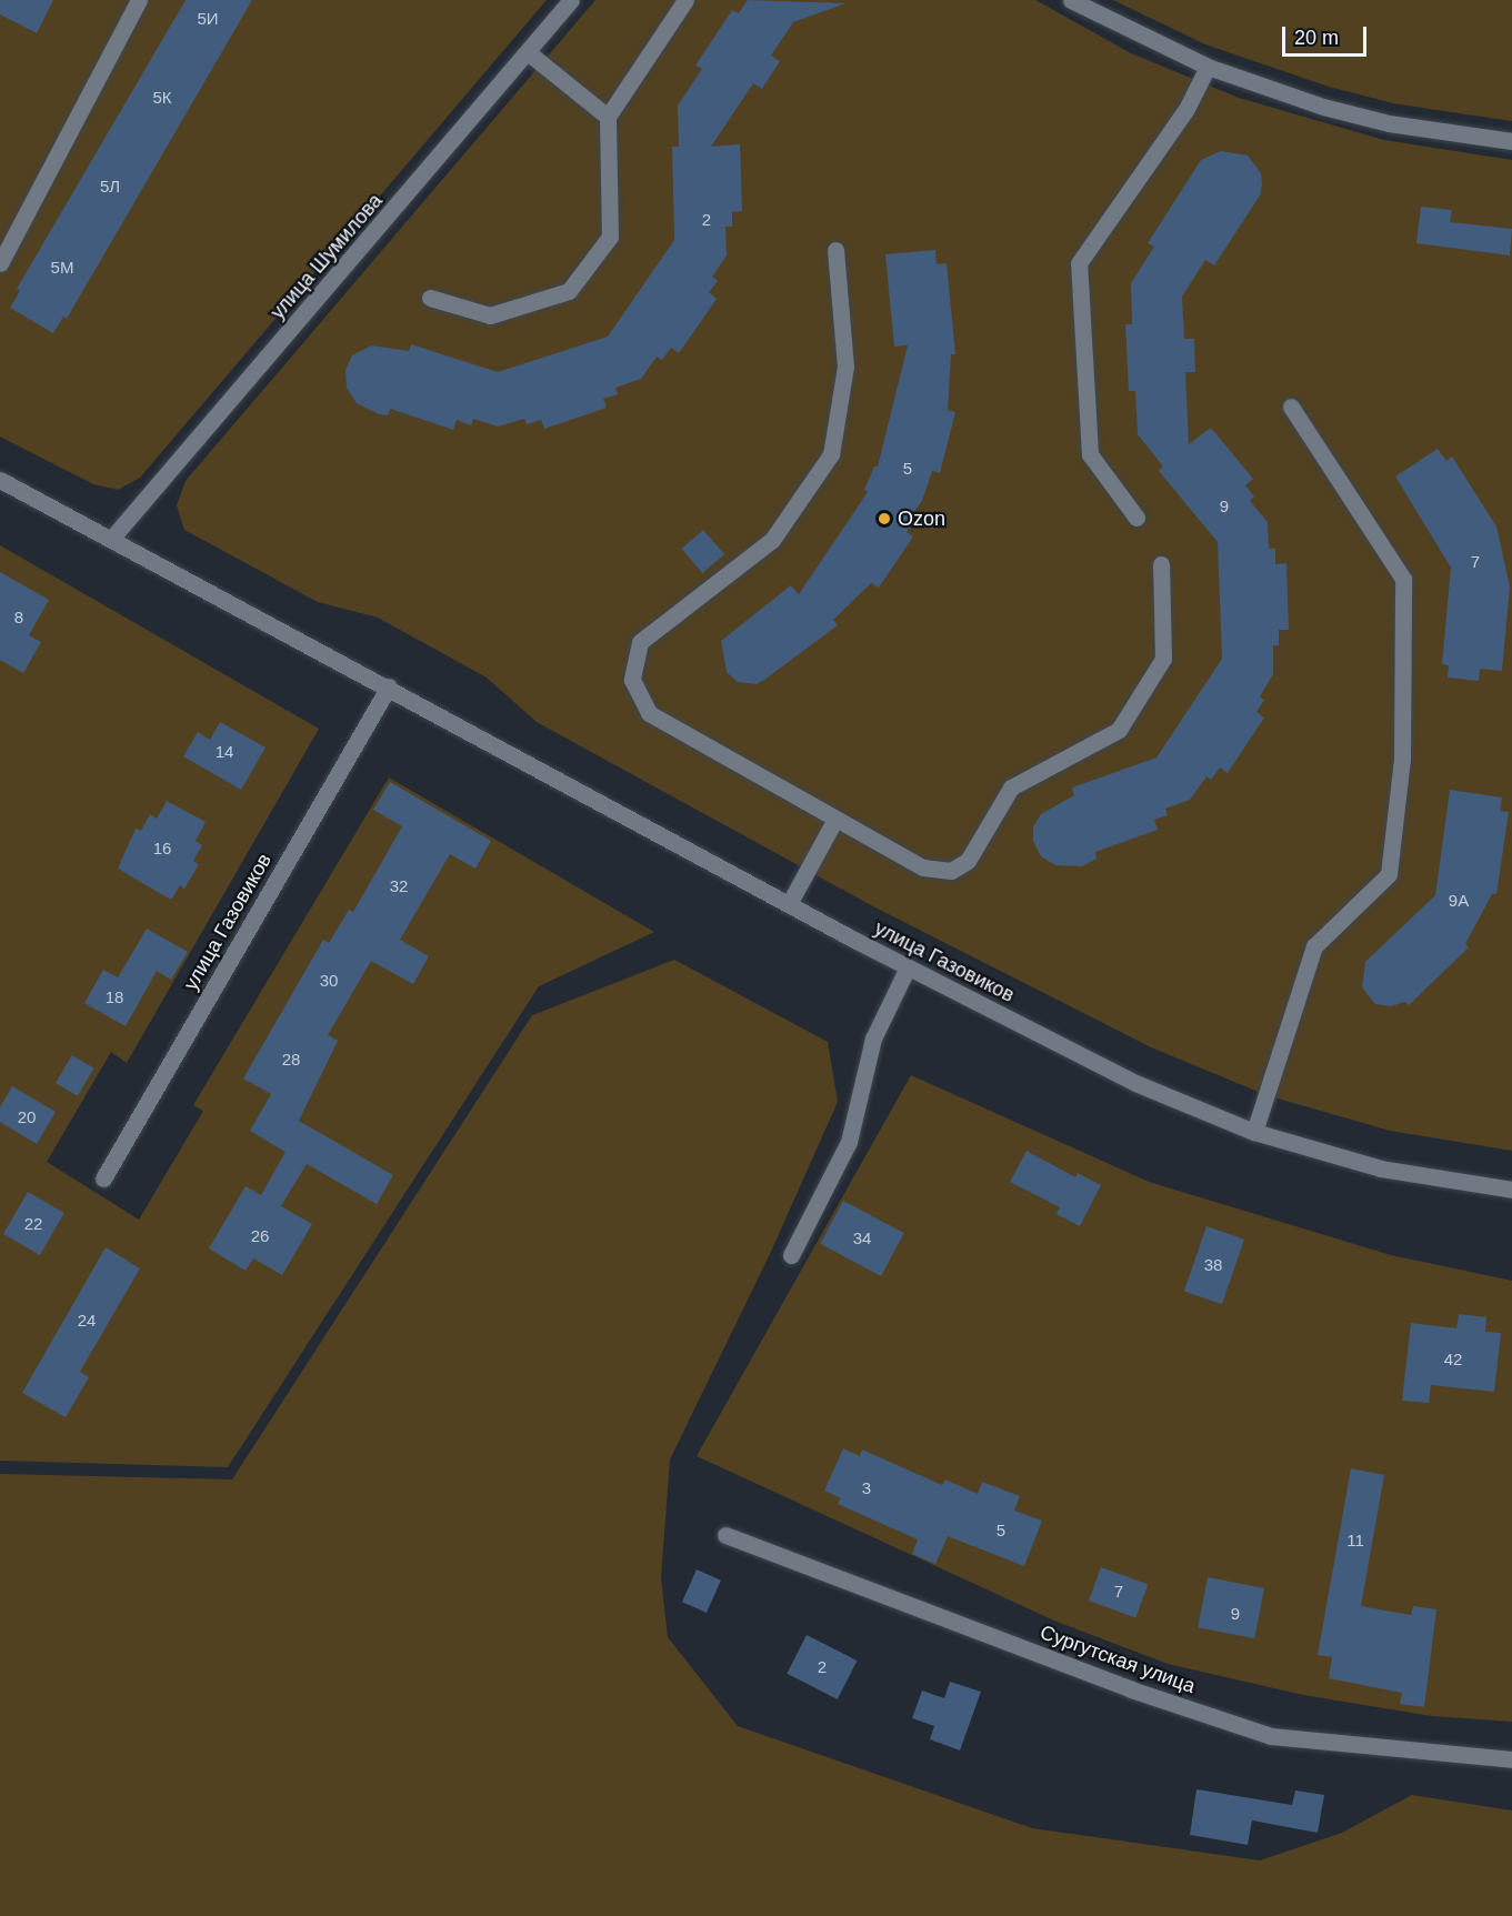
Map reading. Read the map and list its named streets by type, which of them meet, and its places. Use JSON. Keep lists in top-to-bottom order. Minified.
{"streets":{"street":["улица Шумилова","улица Газовиков","Сургутская улица"]},"crossings":[["улица Шумилова","улица Газовиков"]],"places":["Ozon"],"house_numbers":["5И","5К","5Л","2","5М","5","9","7","8","14","16","32","9А","30","18","28","20","22","26","34","38","24","42","3","5","11","7","9","2"],"scale_bar":"20 m"}
